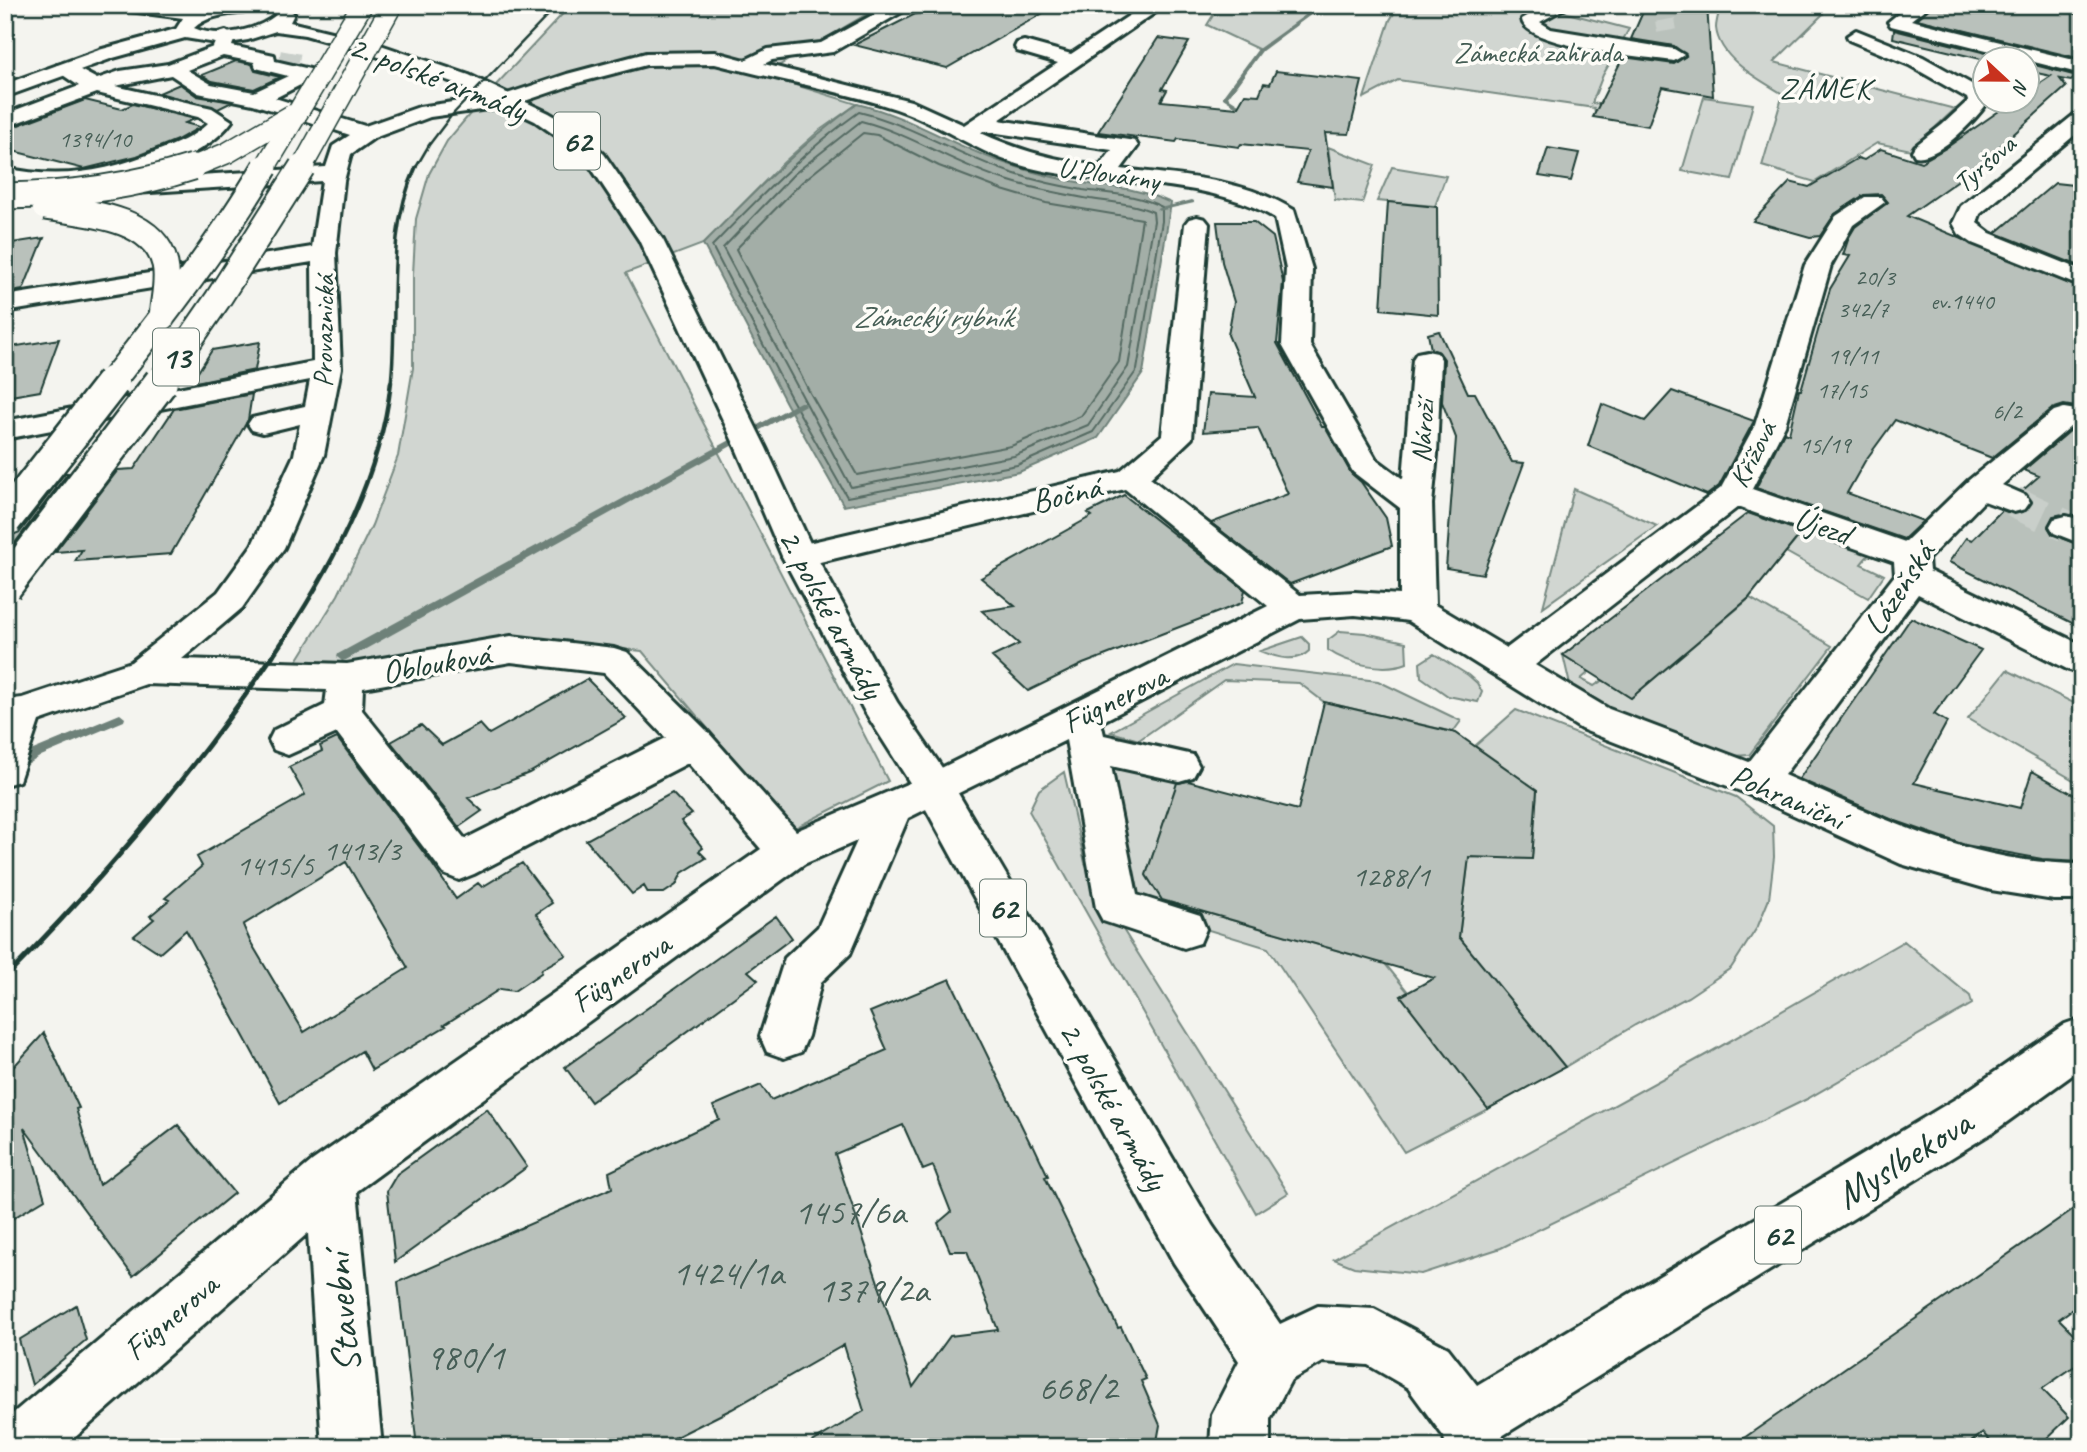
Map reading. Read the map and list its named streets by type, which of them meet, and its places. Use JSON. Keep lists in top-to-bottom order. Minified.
{"streets":{"street":["2. polské armády","62","Tyršova","U Plovárny","Provaznická","13","Nároží","Křížová","Bočná","Újezd","Lázeňská","Oblouková","Fügnerova","Pohraniční","Myslbekova","Stavební"]},"crossings":[["2. polské armády","62"],["2. polské armády","U Plovárny"],["2. polské armády","Provaznická"],["2. polské armády","Bočná"],["2. polské armády","Fügnerova"],["62","Myslbekova"],["U Plovárny","Provaznická"],["U Plovárny","Nároží"],["Provaznická","Oblouková"],["Křížová","Újezd"],["Křížová","Pohraniční"],["Bočná","Fügnerova"],["Újezd","Lázeňská"],["Lázeňská","Pohraniční"],["Oblouková","Fügnerova"],["Fügnerova","Pohraniční"],["Fügnerova","Stavební"]],"districts":["ZÁMEK"],"water":["Zámecký rybník"],"parks":["Zámecká zahrada"],"house_numbers":["1394/10","20/3","ev.1440","342/7","19/11","17/15","6/2","15/19","1413/3","1415/5","1288/1","1457/6a","1424/1a","1379/2a","980/1","668/2"],"north":"right"}
